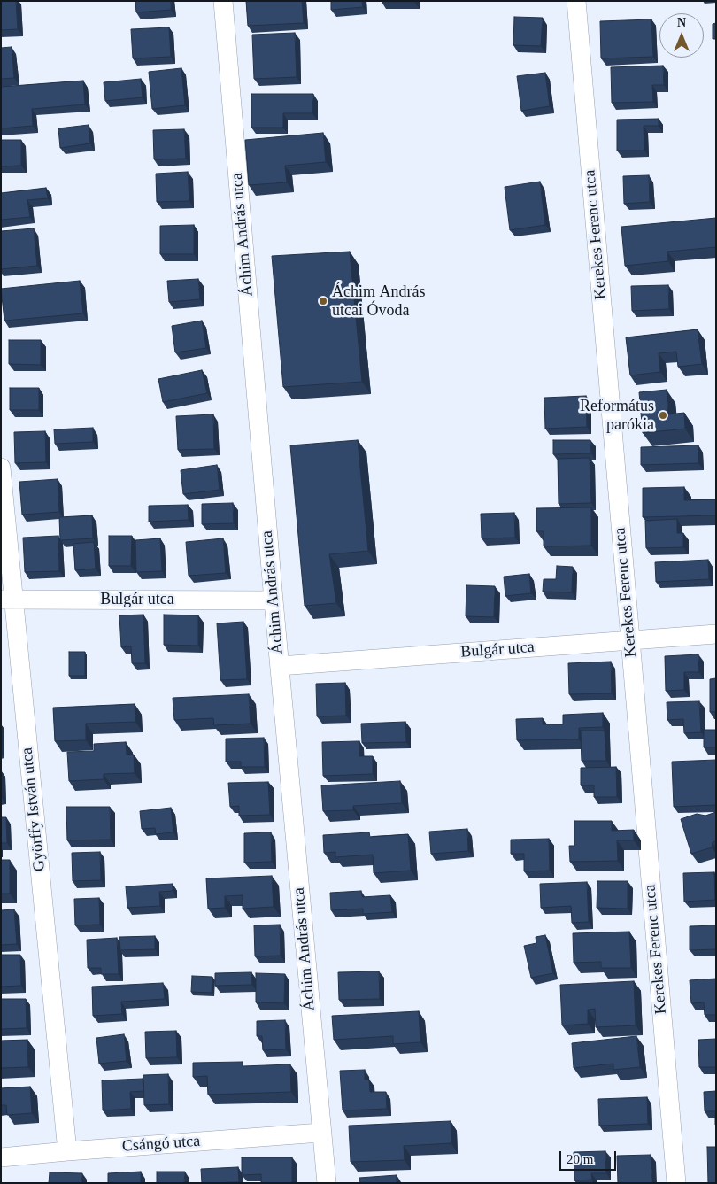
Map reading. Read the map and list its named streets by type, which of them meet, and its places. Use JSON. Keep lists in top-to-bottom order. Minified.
{"streets":{"street":["Áchim András utca","Kerekes Ferenc utca","Bulgár utca","Györffy István utca","Csángó utca"]},"crossings":[["Áchim András utca","Bulgár utca"],["Áchim András utca","Csángó utca"],["Kerekes Ferenc utca","Bulgár utca"],["Bulgár utca","Györffy István utca"],["Györffy István utca","Csángó utca"]],"places":["Áchim András utcai Óvoda","Református parókia"],"scale_bar":"20 m","north":"top"}
